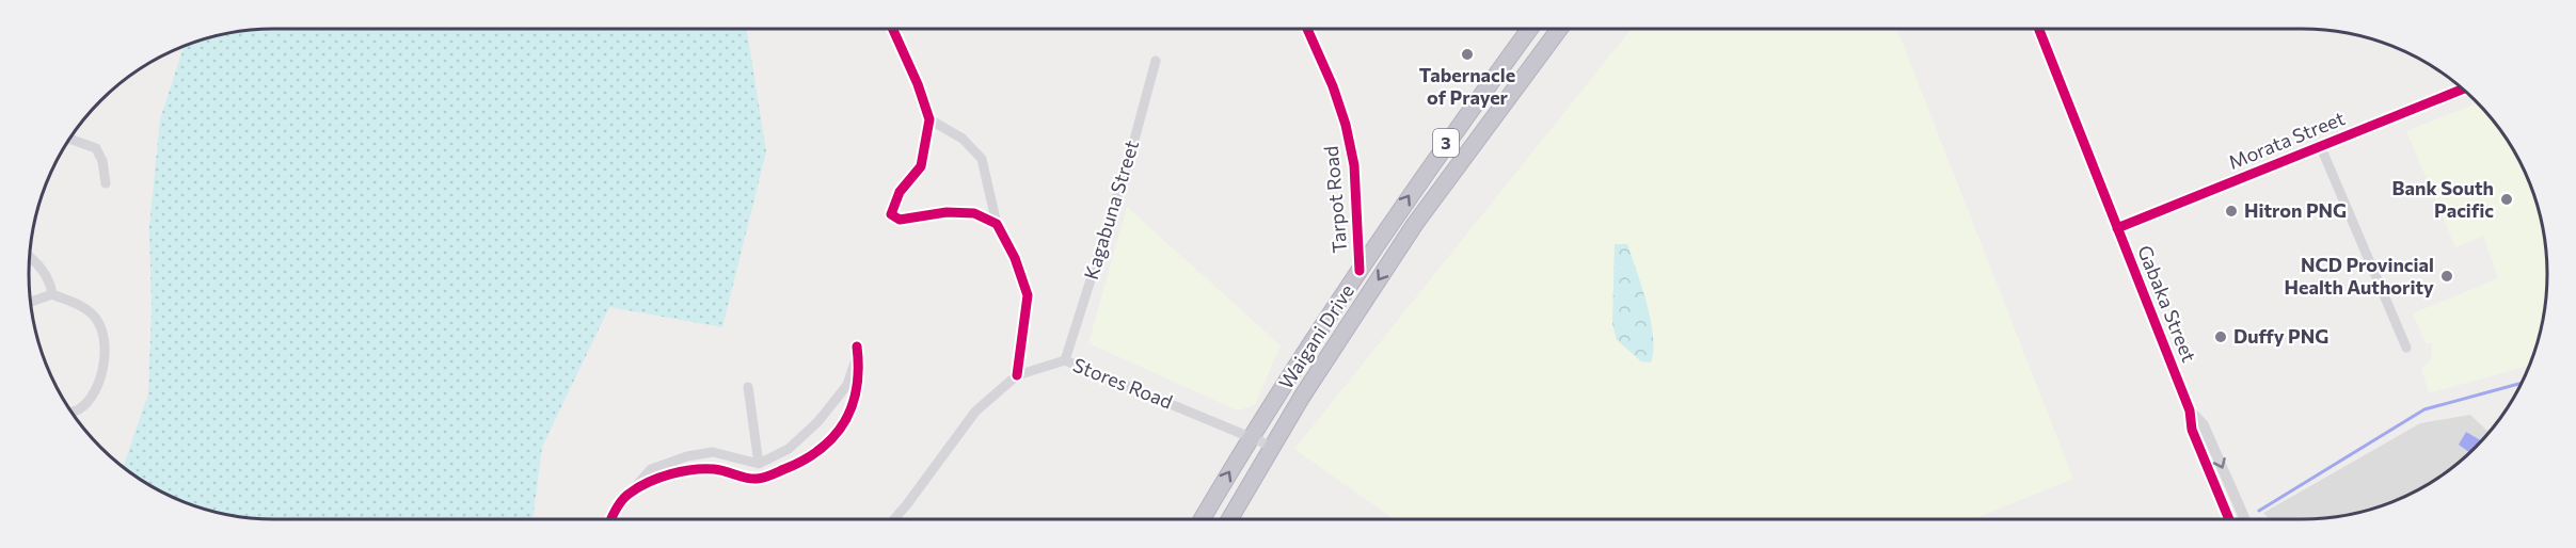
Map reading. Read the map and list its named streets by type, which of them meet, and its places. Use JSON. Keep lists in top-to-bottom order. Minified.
{"streets":{"highway":["3","Waigani Drive"],"street":["Morata Street","Tarpot Road","Kagabuna Street","Gabaka Street","Stores Road"]},"crossings":[["Morata Street","Gabaka Street"],["Tarpot Road","Waigani Drive"],["Kagabuna Street","Stores Road"],["Waigani Drive","Stores Road"]],"places":["Tabernacle of Prayer","Bank South Pacific","Hitron PNG","NCD Provincial Health Authority","Duffy PNG"]}
